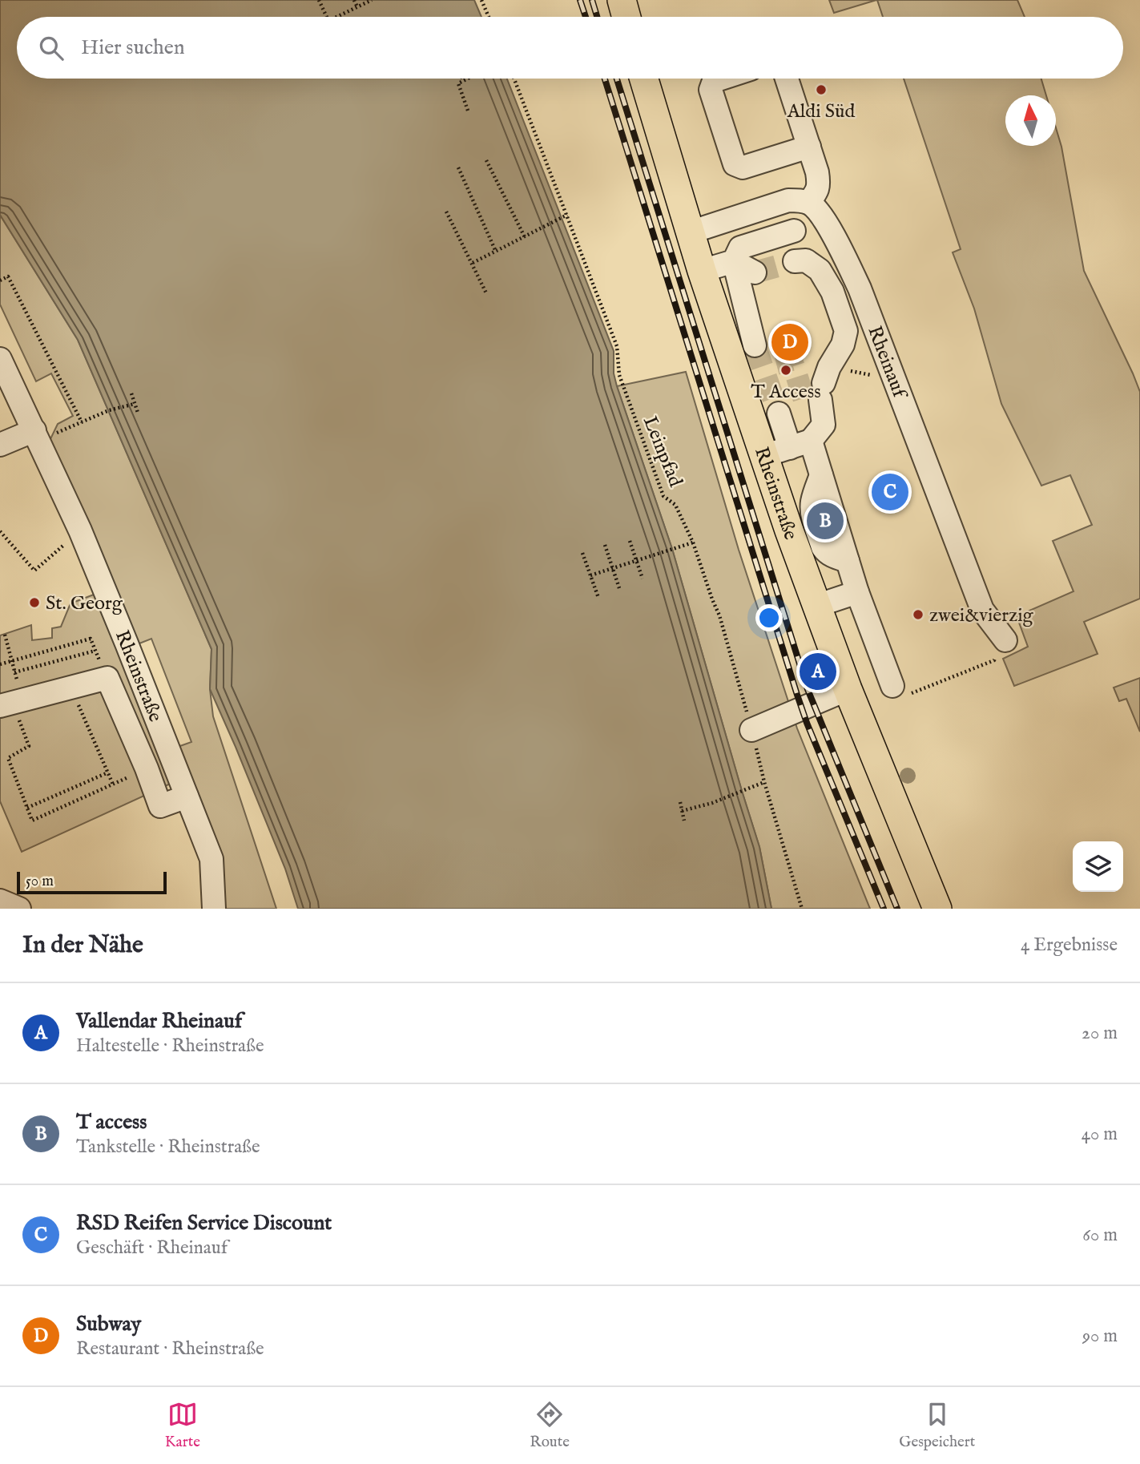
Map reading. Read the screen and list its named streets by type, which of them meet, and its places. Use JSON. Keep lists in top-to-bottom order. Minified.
{"streets":{"main road":["Rheinstraße"],"street":["Rheinauf"],"path":["Leinpfad"]},"places":["Aldi Süd","T Access","St. Georg","zwei&vierzig"],"scale_bar":"50 m","north":"top","page":{"search":"Hier suchen","pins":["D","C","B","A"],"scale":"50 m","heading":["In der Nähe","4 Ergebnisse"],"list":[{"mark":"A","name":"Vallendar Rheinauf","note":"Haltestelle · Rheinstraße","value":"20 m"},{"mark":"B","name":"T access","note":"Tankstelle · Rheinstraße","value":"40 m"},{"mark":"C","name":"RSD Reifen Service Discount","note":"Geschäft · Rheinauf","value":"60 m"},{"mark":"D","name":"Subway","note":"Restaurant · Rheinstraße","value":"90 m"}],"nav":["Karte","Route","Gespeichert"]}}
